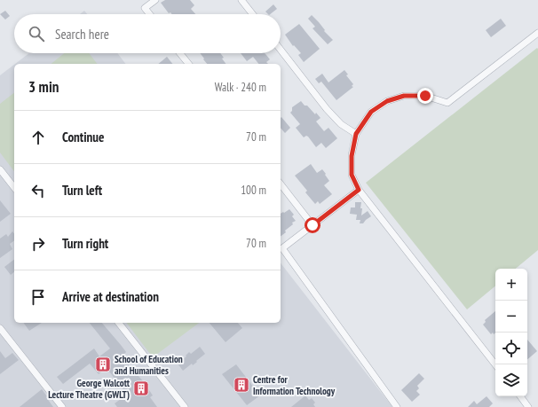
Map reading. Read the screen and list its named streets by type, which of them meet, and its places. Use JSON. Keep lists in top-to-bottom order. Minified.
{"places":{"building":["School of Education and Humanities","Centre for Information Technology","George Walcott Lecture Theatre (GWLT)"]},"page":{"search":"Search here","heading":["3 min","Walk · 240 m"],"list":[["Continue","70 m"],["Turn left","100 m"],["Turn right","70 m"],"Arrive at destination"],"map_buttons":["+","−"]}}
